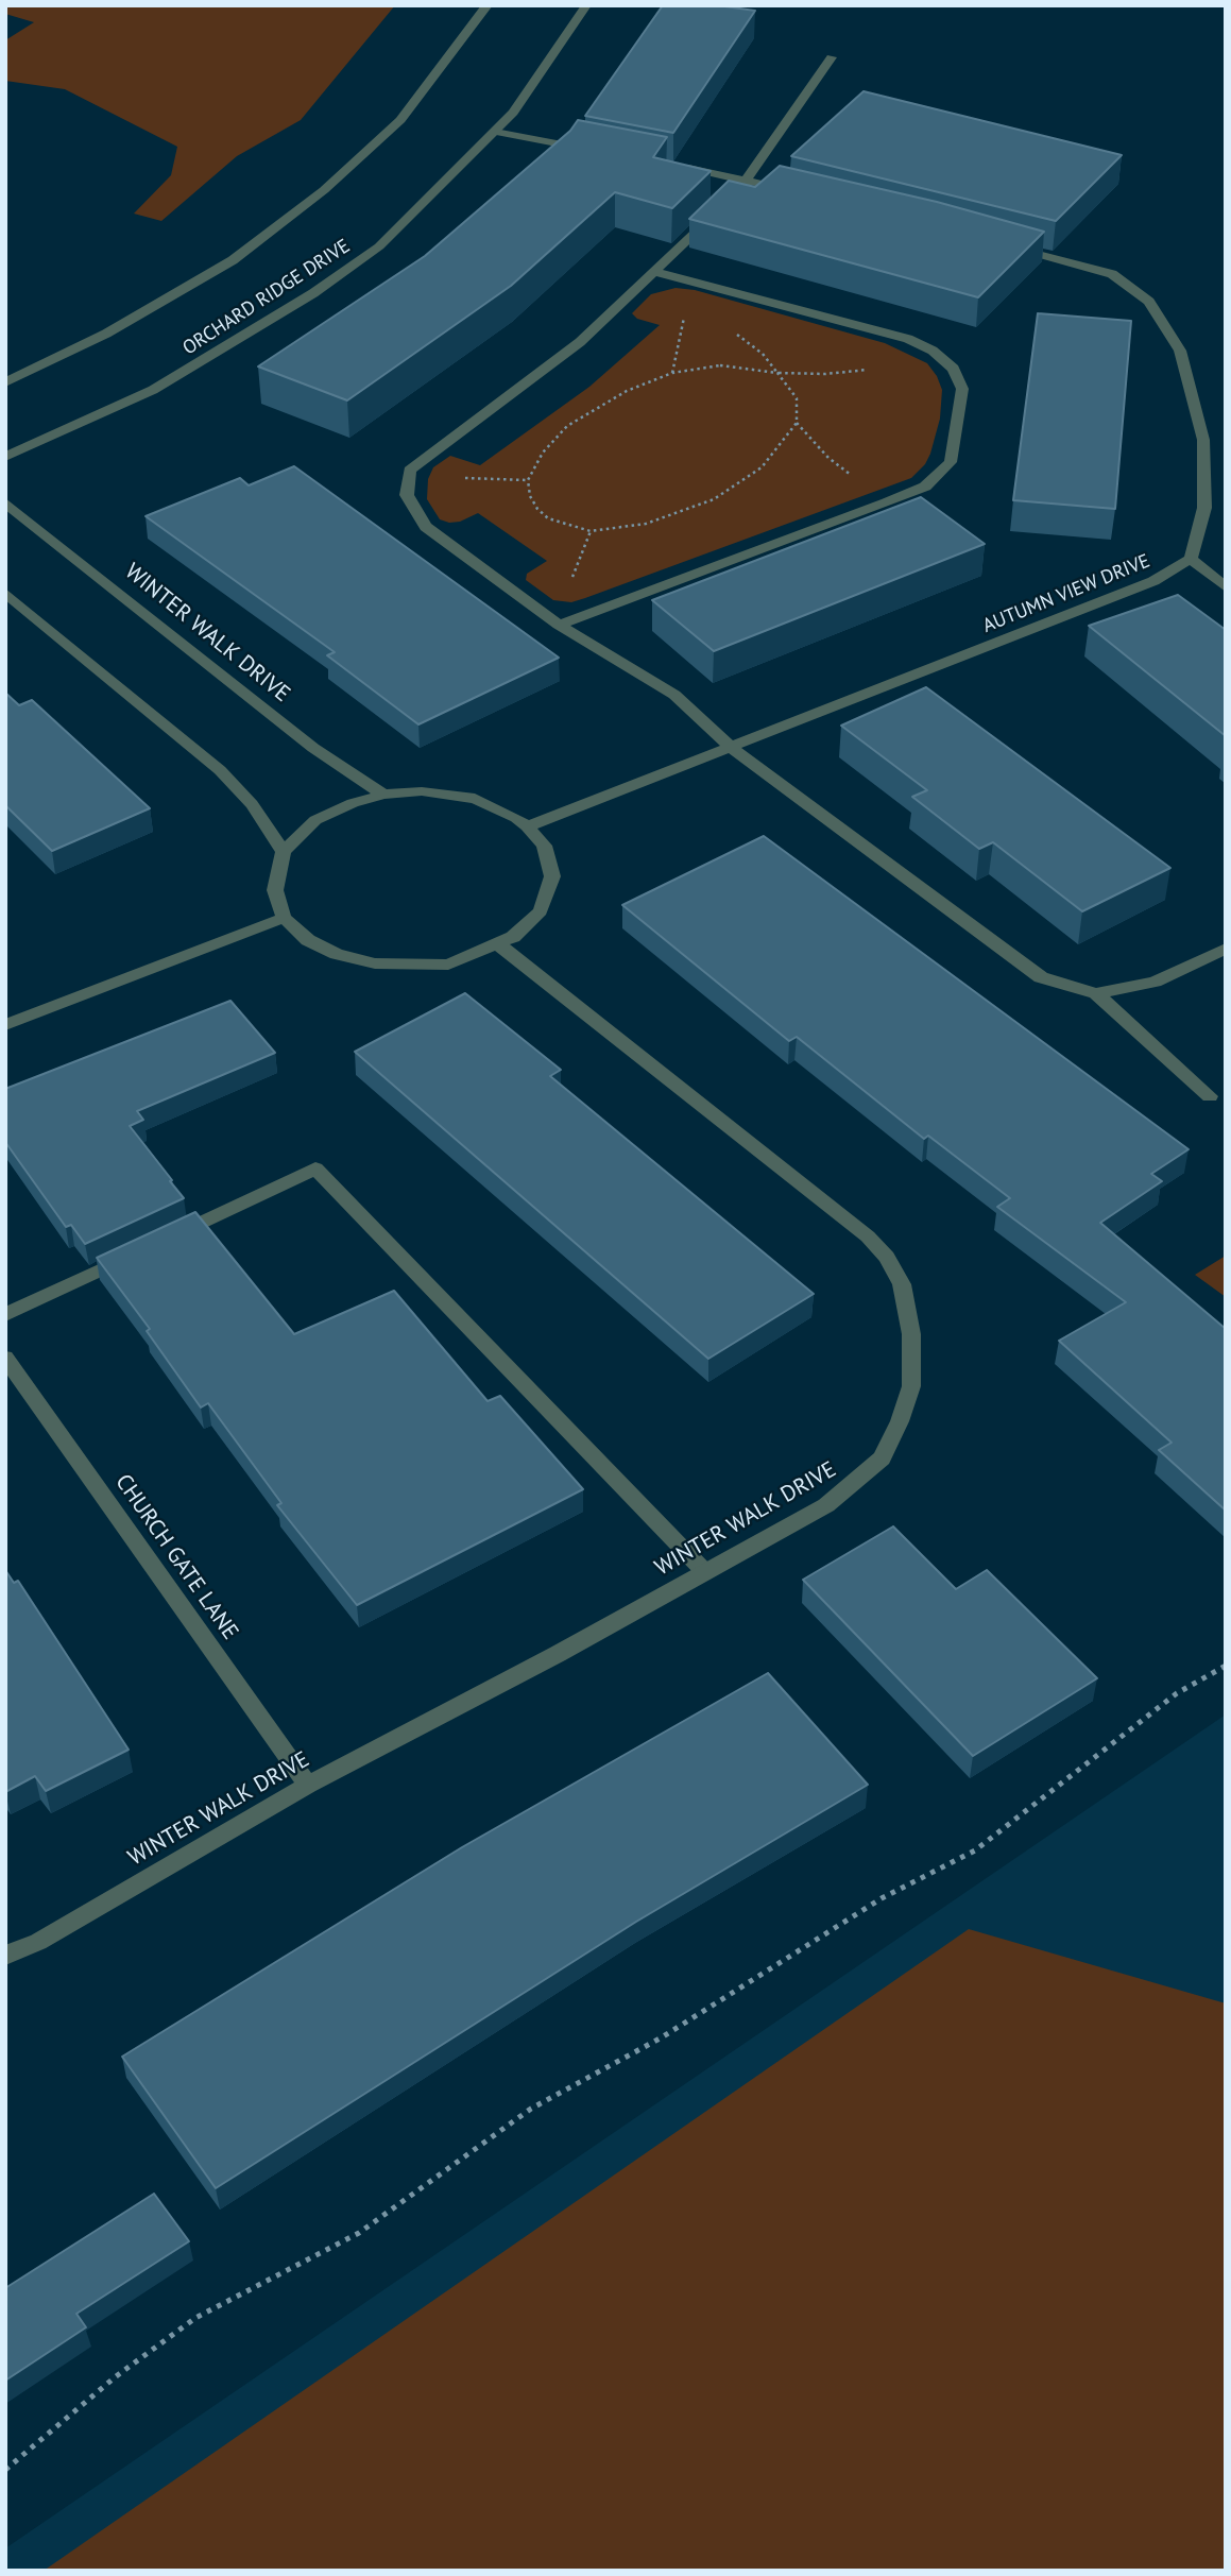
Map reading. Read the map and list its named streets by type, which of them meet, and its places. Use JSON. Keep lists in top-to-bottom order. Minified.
{"streets":{"street":["ORCHARD RIDGE DRIVE","AUTUMN VIEW DRIVE","WINTER WALK DRIVE","CHURCH GATE LANE"]},"crossings":[["AUTUMN VIEW DRIVE","WINTER WALK DRIVE"],["WINTER WALK DRIVE","CHURCH GATE LANE"]]}
